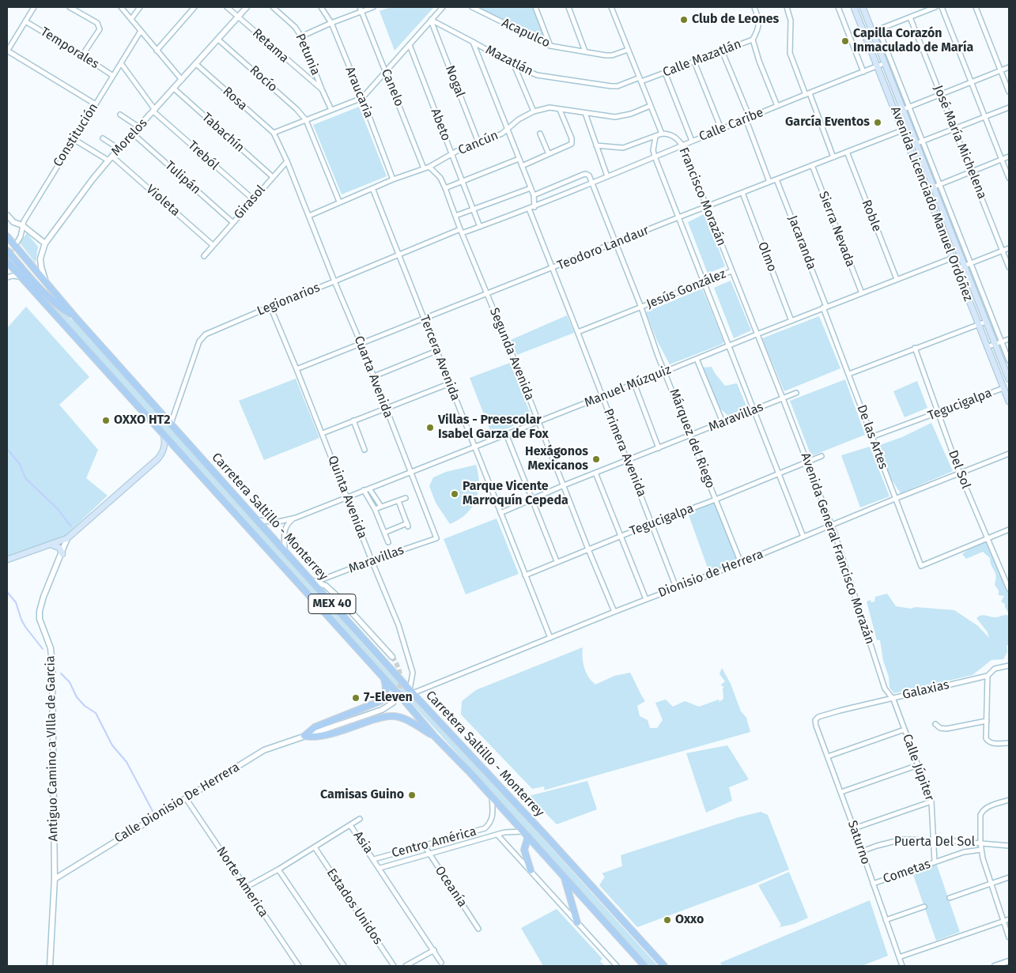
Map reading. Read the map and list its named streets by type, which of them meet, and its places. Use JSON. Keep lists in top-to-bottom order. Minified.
{"streets":{"main road":["Avenida Licenciado Manuel Ordóñez","Carretera Saltillo - Monterrey","MEX 40"],"street":["Acapulco","Retama","Temporales","Petunia","Calle Mazatlán","Mazatlán","Rocío","Nogal","Canelo","Araucaria","Rosa","Abeto","Calle Caribe","Tabachín","Constitución","Morelos","José María Michelena","Cancún","Treból","Tulipán","Francisco Morazán","Violeta","Girasol","Roble","Sierra Nevada","Jacaranda","Teodoro Landaur","Olmo","Jesús González","Legionarios","Segunda Avenida","Tercera Avenida","Cuarta Avenida","Manuel Múzquiz","Tegucigalpa","Maravillas","De las Artes","Márquez del Riego","Primera Avenida","Del Sol","Quinta Avenida","Avenida General Francisco Morazán","Dionisio de Herrera","Galaxias","Antiguo Camino a VIlla de Garcia","Calle Júpiter","Calle Dionisio De Herrera","Asia","Centro América","Saturno","Puerta Del Sol","Cometas","Norte America","Oceanía","Estados Unidos"]},"crossings":[["Retama","Petunia"],["Retama","Morelos"],["Temporales","Constitución"],["Calle Mazatlán","Mazatlán"],["Mazatlán","Nogal"],["Rocío","Morelos"],["Nogal","Cancún"],["Canelo","Cancún"],["Araucaria","Cancún"],["Rosa","Morelos"],["Rosa","Cuarta Avenida"],["Abeto","Calle Caribe"],["Abeto","Cancún"],["Abeto","Legionarios"],["Calle Caribe","Francisco Morazán"],["Calle Caribe","Avenida Licenciado Manuel Ordóñez"],["Calle Caribe","Legionarios"],["Calle Caribe","Márquez del Riego"],["Calle Caribe","Primera Avenida"],["Tabachín","Morelos"],["Tabachín","Girasol"],["Constitución","Violeta"],["Morelos","Treból"],["Morelos","Tulipán"],["Morelos","Violeta"],["Morelos","Carretera Saltillo - Monterrey"],["Cancún","Segunda Avenida"],["Cancún","Tercera Avenida"],["Cancún","Cuarta Avenida"],["Treból","Girasol"],["Tulipán","Girasol"],["Francisco Morazán","Teodoro Landaur"],["Francisco Morazán","Jesús González"],["Francisco Morazán","Manuel Múzquiz"],["Francisco Morazán","Maravillas"],["Francisco Morazán","Avenida General Francisco Morazán"],["Violeta","Girasol"],["Girasol","Cuarta Avenida"],["Avenida Licenciado Manuel Ordóñez","Teodoro Landaur"],["Avenida Licenciado Manuel Ordóñez","Manuel Múzquiz"],["Avenida Licenciado Manuel Ordóñez","Tegucigalpa"],["Roble","Teodoro Landaur"],["Roble","Manuel Múzquiz"],["Sierra Nevada","Teodoro Landaur"],["Sierra Nevada","Manuel Múzquiz"],["Jacaranda","Teodoro Landaur"],["Jacaranda","Manuel Múzquiz"],["Jacaranda","De las Artes"],["Teodoro Landaur","Olmo"],["Teodoro Landaur","Segunda Avenida"],["Teodoro Landaur","Tercera Avenida"],["Teodoro Landaur","Cuarta Avenida"],["Teodoro Landaur","Márquez del Riego"],["Teodoro Landaur","Primera Avenida"],["Teodoro Landaur","Quinta Avenida"],["Olmo","Manuel Múzquiz"],["Jesús González","Márquez del Riego"],["Jesús González","Primera Avenida"],["Legionarios","Segunda Avenida"],["Legionarios","Tercera Avenida"],["Legionarios","Cuarta Avenida"],["Legionarios","Quinta Avenida"],["Legionarios","Carretera Saltillo - Monterrey"],["Segunda Avenida","Manuel Múzquiz"],["Segunda Avenida","Tegucigalpa"],["Segunda Avenida","Maravillas"],["Segunda Avenida","Dionisio de Herrera"],["Tercera Avenida","Manuel Múzquiz"],["Tercera Avenida","Tegucigalpa"],["Tercera Avenida","Maravillas"],["Tercera Avenida","Dionisio de Herrera"],["Cuarta Avenida","Manuel Múzquiz"],["Cuarta Avenida","Maravillas"],["Manuel Múzquiz","De las Artes"],["Manuel Múzquiz","Márquez del Riego"],["Manuel Múzquiz","Primera Avenida"],["Manuel Múzquiz","Quinta Avenida"],["Manuel Múzquiz","Carretera Saltillo - Monterrey"],["Tegucigalpa","De las Artes"],["Tegucigalpa","Márquez del Riego"],["Tegucigalpa","Primera Avenida"],["Tegucigalpa","Del Sol"],["Tegucigalpa","Avenida General Francisco Morazán"],["Maravillas","Márquez del Riego"],["Maravillas","Primera Avenida"],["Maravillas","Quinta Avenida"],["Maravillas","Carretera Saltillo - Monterrey"],["Maravillas","Avenida General Francisco Morazán"],["De las Artes","Del Sol"],["De las Artes","Dionisio de Herrera"],["Márquez del Riego","Dionisio de Herrera"],["Primera Avenida","Dionisio de Herrera"],["Del Sol","Dionisio de Herrera"],["Quinta Avenida","Carretera Saltillo - Monterrey"],["Quinta Avenida","Dionisio de Herrera"],["Carretera Saltillo - Monterrey","Dionisio de Herrera"],["Carretera Saltillo - Monterrey","Centro América"],["Avenida General Francisco Morazán","Dionisio de Herrera"],["Avenida General Francisco Morazán","Galaxias"],["Avenida General Francisco Morazán","Calle Júpiter"],["Galaxias","Calle Júpiter"],["Galaxias","Saturno"],["Antiguo Camino a VIlla de Garcia","Calle Dionisio De Herrera"],["Calle Júpiter","Puerta Del Sol"],["Calle Júpiter","Cometas"],["Calle Dionisio De Herrera","Norte America"],["Asia","Centro América"],["Asia","Norte America"],["Asia","Estados Unidos"],["Centro América","Oceanía"],["Saturno","Puerta Del Sol"],["Saturno","Cometas"]],"places":["Club de Leones","Capilla Corazón Inmaculado de María","García Eventos","OXXO HT2","Villas - Preescolar Isabel Garza de Fox","Hexágonos Mexicanos","Parque Vicente Marroquín Cepeda","7-Eleven","Camisas Guino","Oxxo"]}
